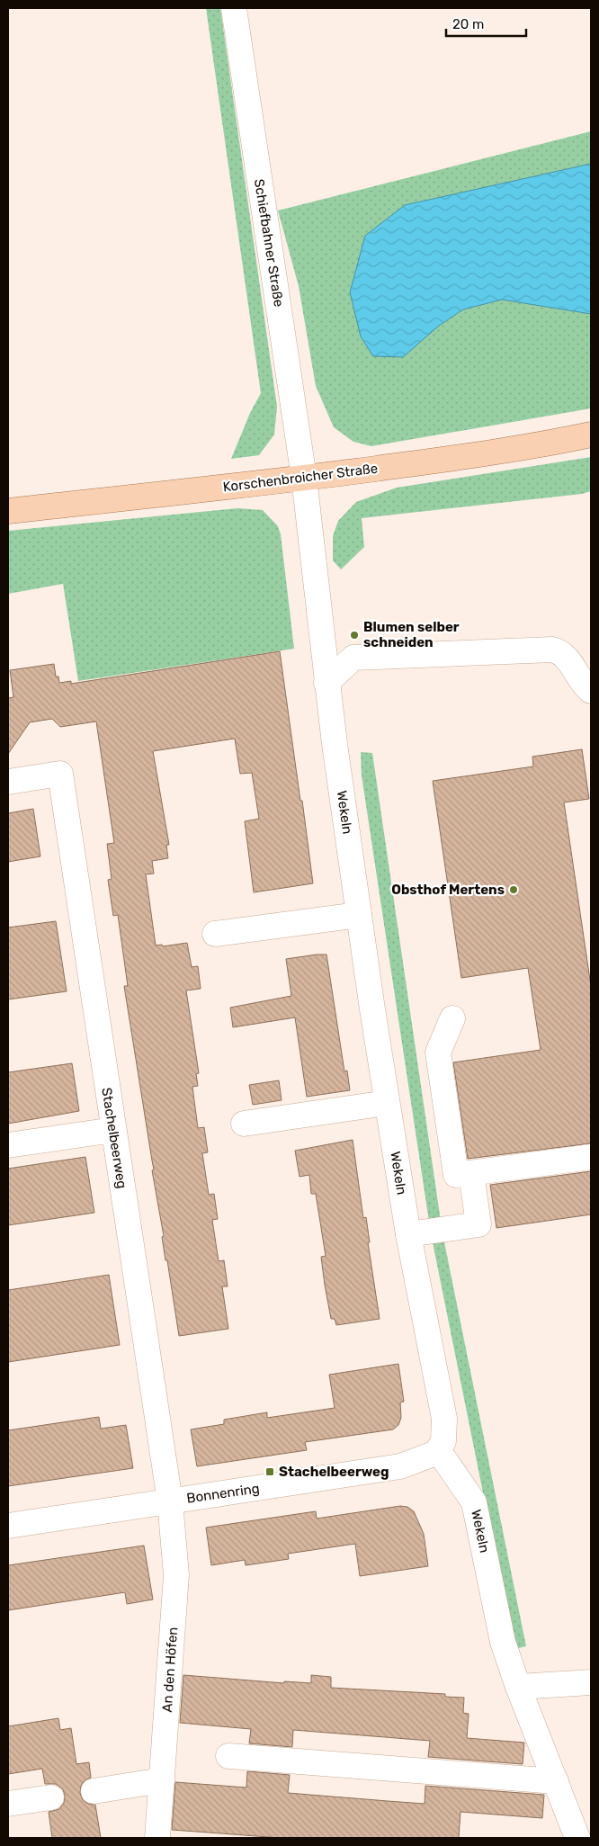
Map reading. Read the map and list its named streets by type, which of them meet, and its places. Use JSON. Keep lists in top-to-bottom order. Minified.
{"streets":{"main road":["Korschenbroicher Straße"],"street":["Schiefbahner Straße","Wekeln","Stachelbeerweg","Bonnenring","An den Höfen"]},"crossings":[["Schiefbahner Straße","Korschenbroicher Straße"],["Schiefbahner Straße","Wekeln"],["Korschenbroicher Straße","Wekeln"],["Wekeln","Bonnenring"],["Stachelbeerweg","Bonnenring"],["Stachelbeerweg","An den Höfen"],["Bonnenring","An den Höfen"]],"places":{"other":["Blumen selber schneiden","Obsthof Mertens"],"transit":["Stachelbeerweg"]},"scale_bar":"20 m"}
